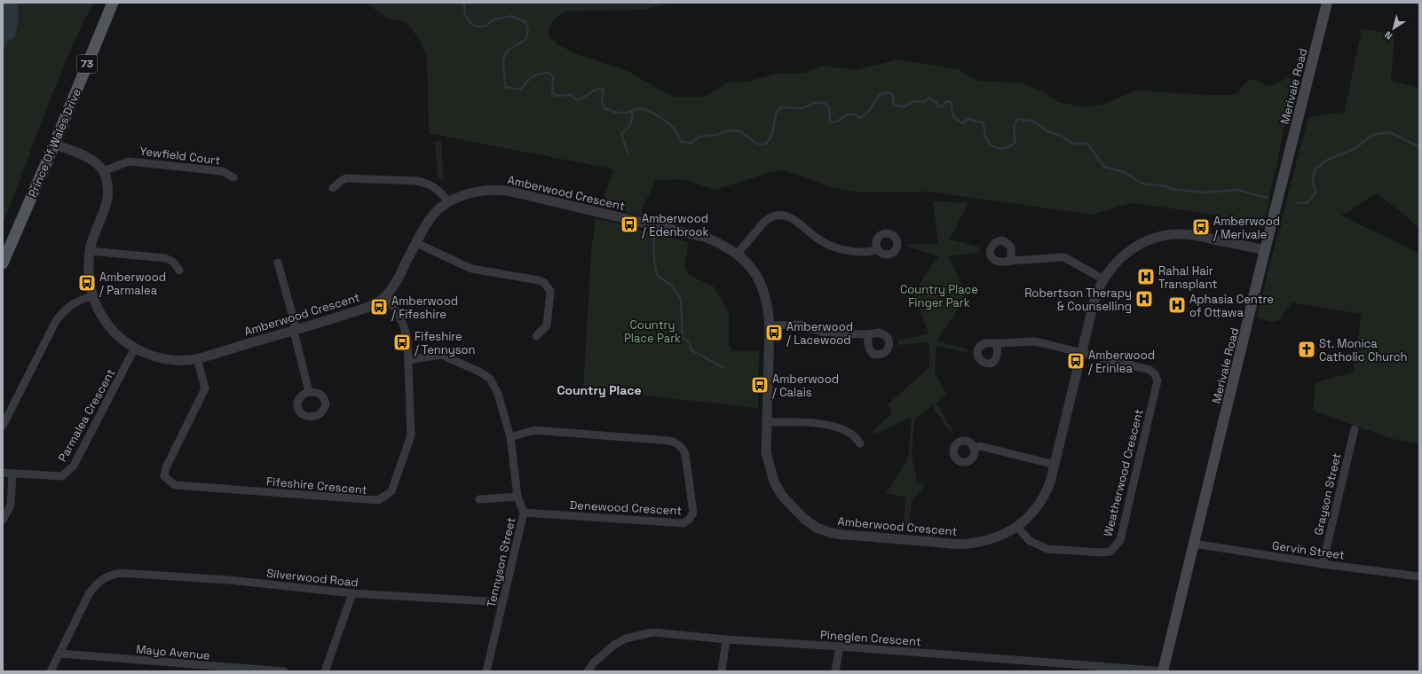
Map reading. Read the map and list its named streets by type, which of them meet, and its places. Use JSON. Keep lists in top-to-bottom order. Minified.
{"streets":{"main road":["73","Merivale Road","Prince Of Wales Drive"],"street":["Yewfield Court","Amberwood Crescent","Parmalea Crescent","Weatherwood Crescent","Fifeshire Crescent","Grayson Street","Denewood Crescent","Gervin Street","Tennyson Street","Silverwood Road","Pineglen Crescent","Mayo Avenue"]},"crossings":[["Merivale Road","Amberwood Crescent"],["Merivale Road","Gervin Street"],["Merivale Road","Pineglen Crescent"],["Yewfield Court","Amberwood Crescent"],["Amberwood Crescent","Parmalea Crescent"],["Amberwood Crescent","Weatherwood Crescent"],["Amberwood Crescent","Fifeshire Crescent"],["Fifeshire Crescent","Tennyson Street"],["Grayson Street","Gervin Street"],["Denewood Crescent","Tennyson Street"],["Tennyson Street","Silverwood Road"],["Silverwood Road","Mayo Avenue"]],"districts":["Country Place"],"parks":["Country Place Finger Park","Country Place Park"],"places":{"bus stop":["Amberwood / Edenbrook","Amberwood / Merivale","Amberwood / Parmalea","Amberwood / Fifeshire","Amberwood / Lacewood","Fifeshire / Tennyson","Amberwood / Erinlea","Amberwood / Calais"],"hospital":["Rahal Hair Transplant","Robertson Therapy & Counselling","Aphasia Centre of Ottawa"],"church":["St. Monica Catholic Church"]},"north":"bottom left"}
